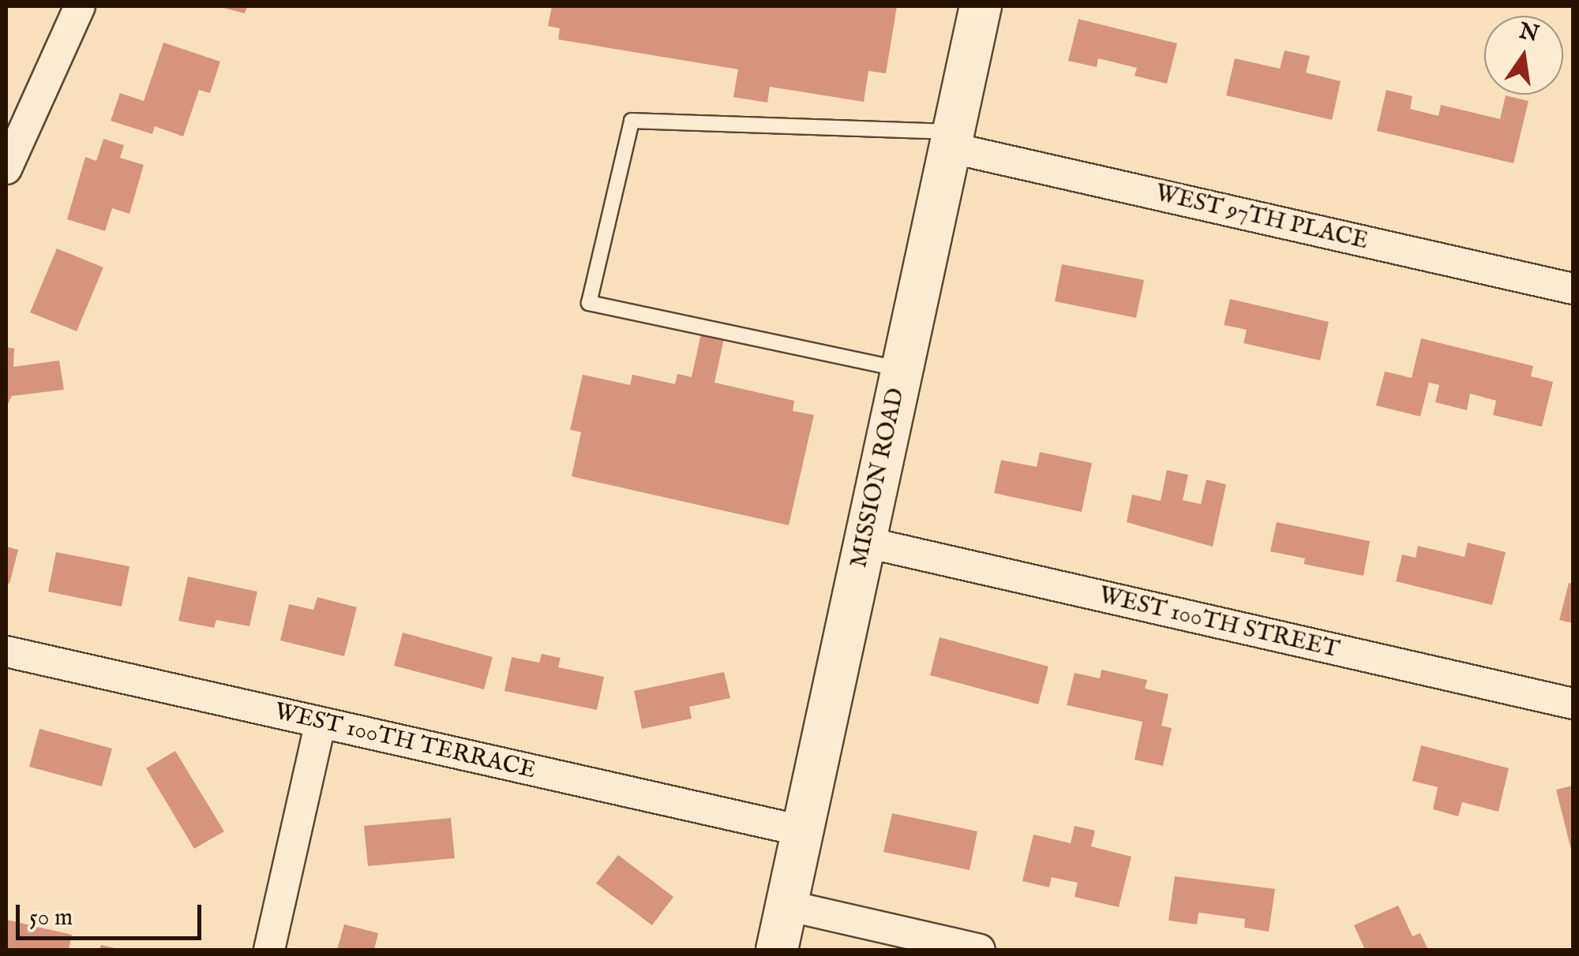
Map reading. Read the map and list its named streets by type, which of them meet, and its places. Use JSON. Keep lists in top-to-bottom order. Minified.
{"streets":{"main road":["MISSION ROAD"],"street":["WEST 97TH PLACE","WEST 100TH STREET","WEST 100TH TERRACE"]},"crossings":[["WEST 97TH PLACE","MISSION ROAD"],["MISSION ROAD","WEST 100TH STREET"],["MISSION ROAD","WEST 100TH TERRACE"]],"scale_bar":"50 m","north":"top"}
